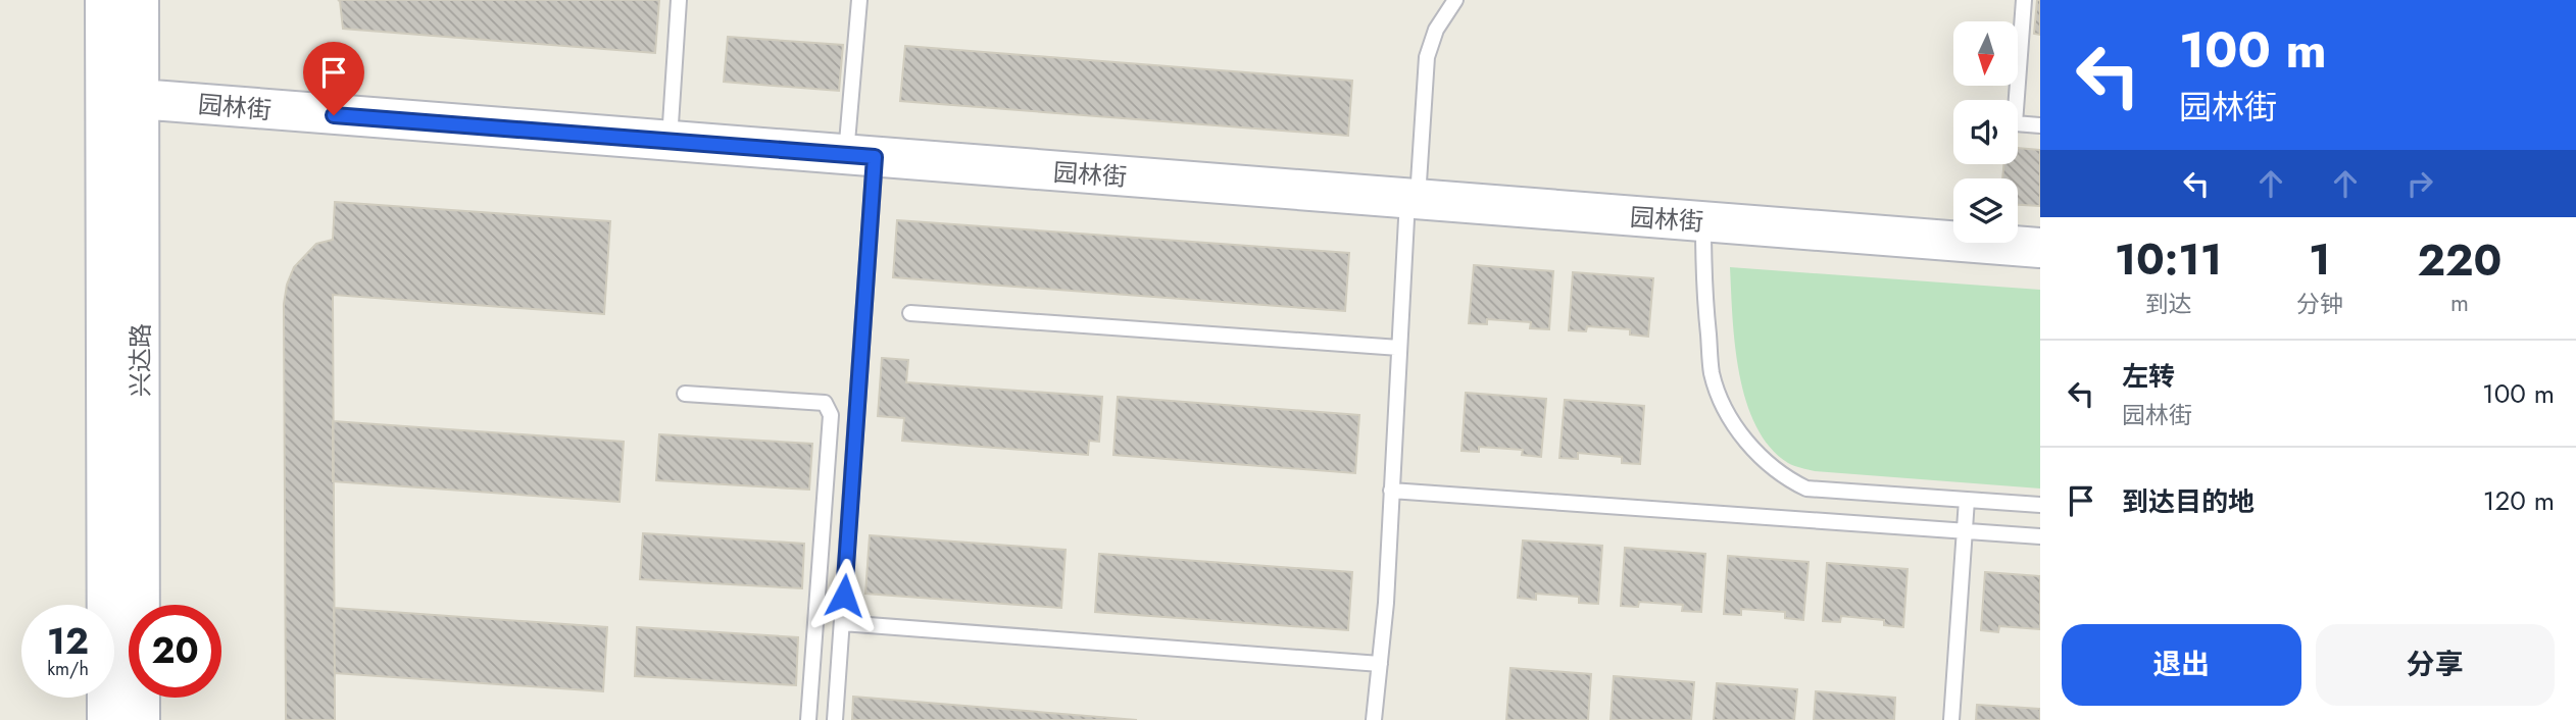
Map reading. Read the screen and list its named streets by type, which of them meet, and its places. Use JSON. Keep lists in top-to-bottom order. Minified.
{"streets":{"street":["园林街","兴达路"]},"crossings":[["园林街","兴达路"]],"north":"bottom","page":{"turn":["100 m","园林街"],"eta":["10:11","到达","1","分钟","220","m"],"list":[{"name":"左转","note":"园林街","value":"100 m"},{"name":"到达目的地","value":"120 m"}],"speed":"12 km/h","limit":"20","buttons":["退出","分享"]}}
